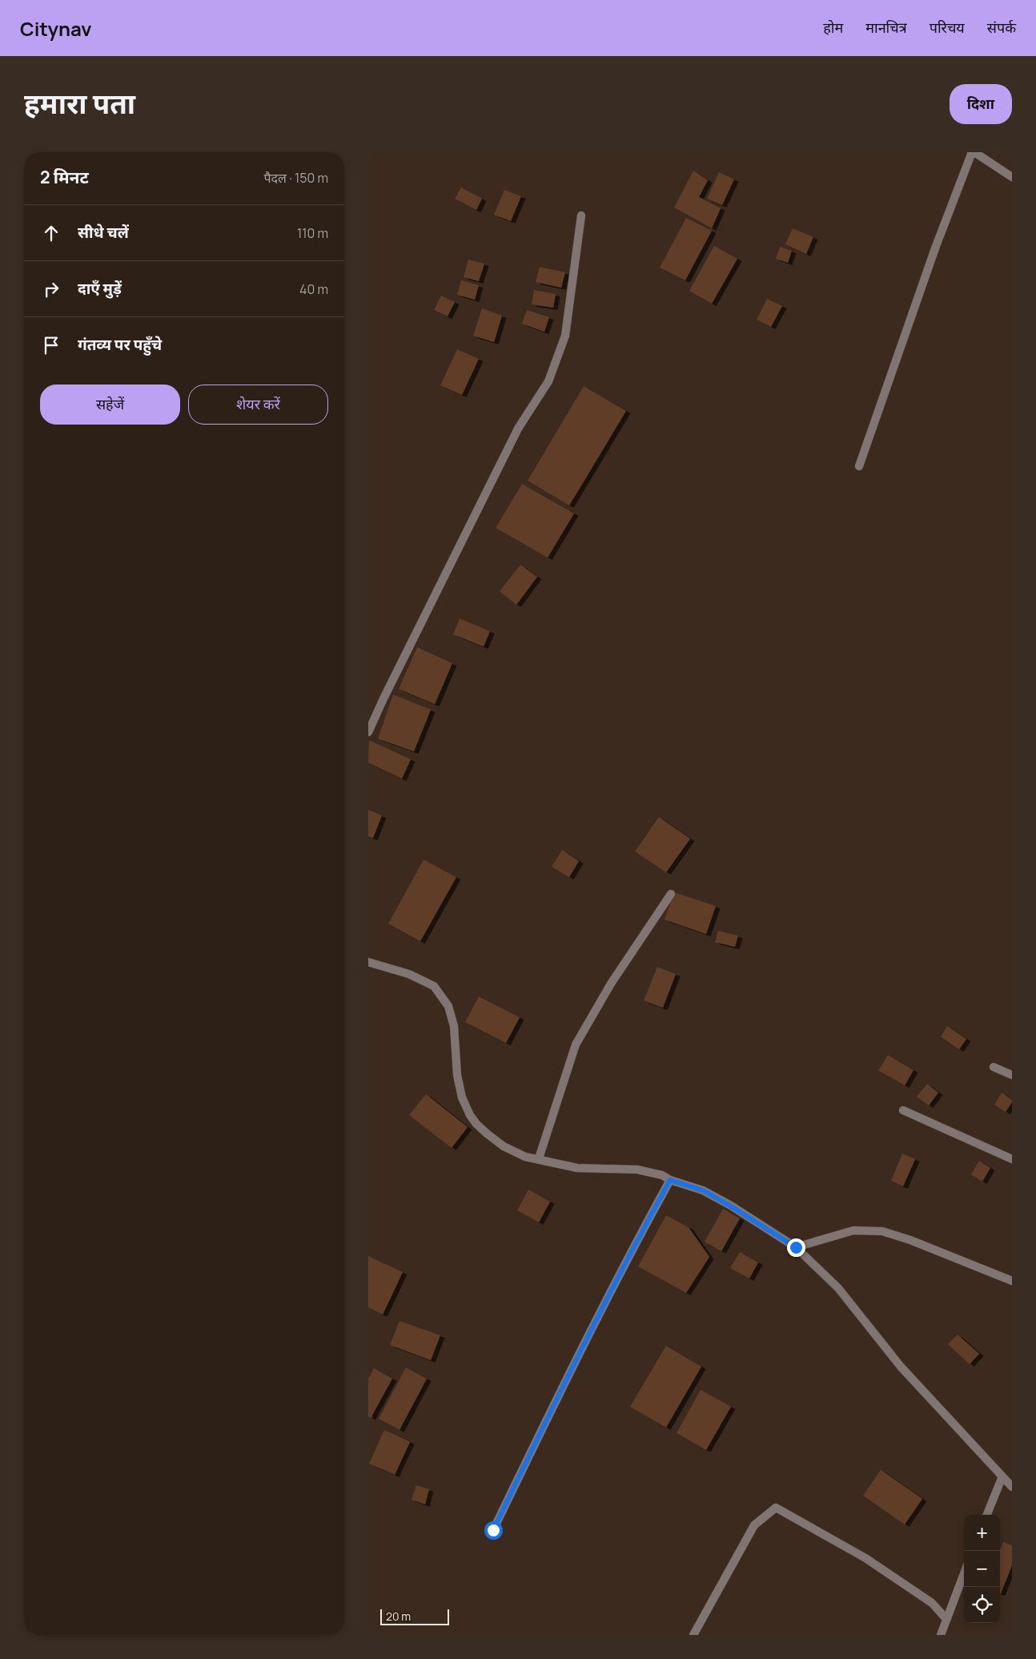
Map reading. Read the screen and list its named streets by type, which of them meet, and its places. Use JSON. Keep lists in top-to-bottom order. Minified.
{"scale_bar":"20 m","page":{"header":"Citynav","nav":["होम","मानचित्र","परिचय","संपर्क"],"title":"हमारा पता","buttons":["दिशा",["सहेजें","शेयर करें"]],"heading":["2 मिनट","पैदल · 150 m"],"list":[["सीधे चलें","110 m"],["दाएँ मुड़ें","40 m"],"गंतव्य पर पहुँचे"],"map_buttons":["+","−"],"scale":"20 m"}}
